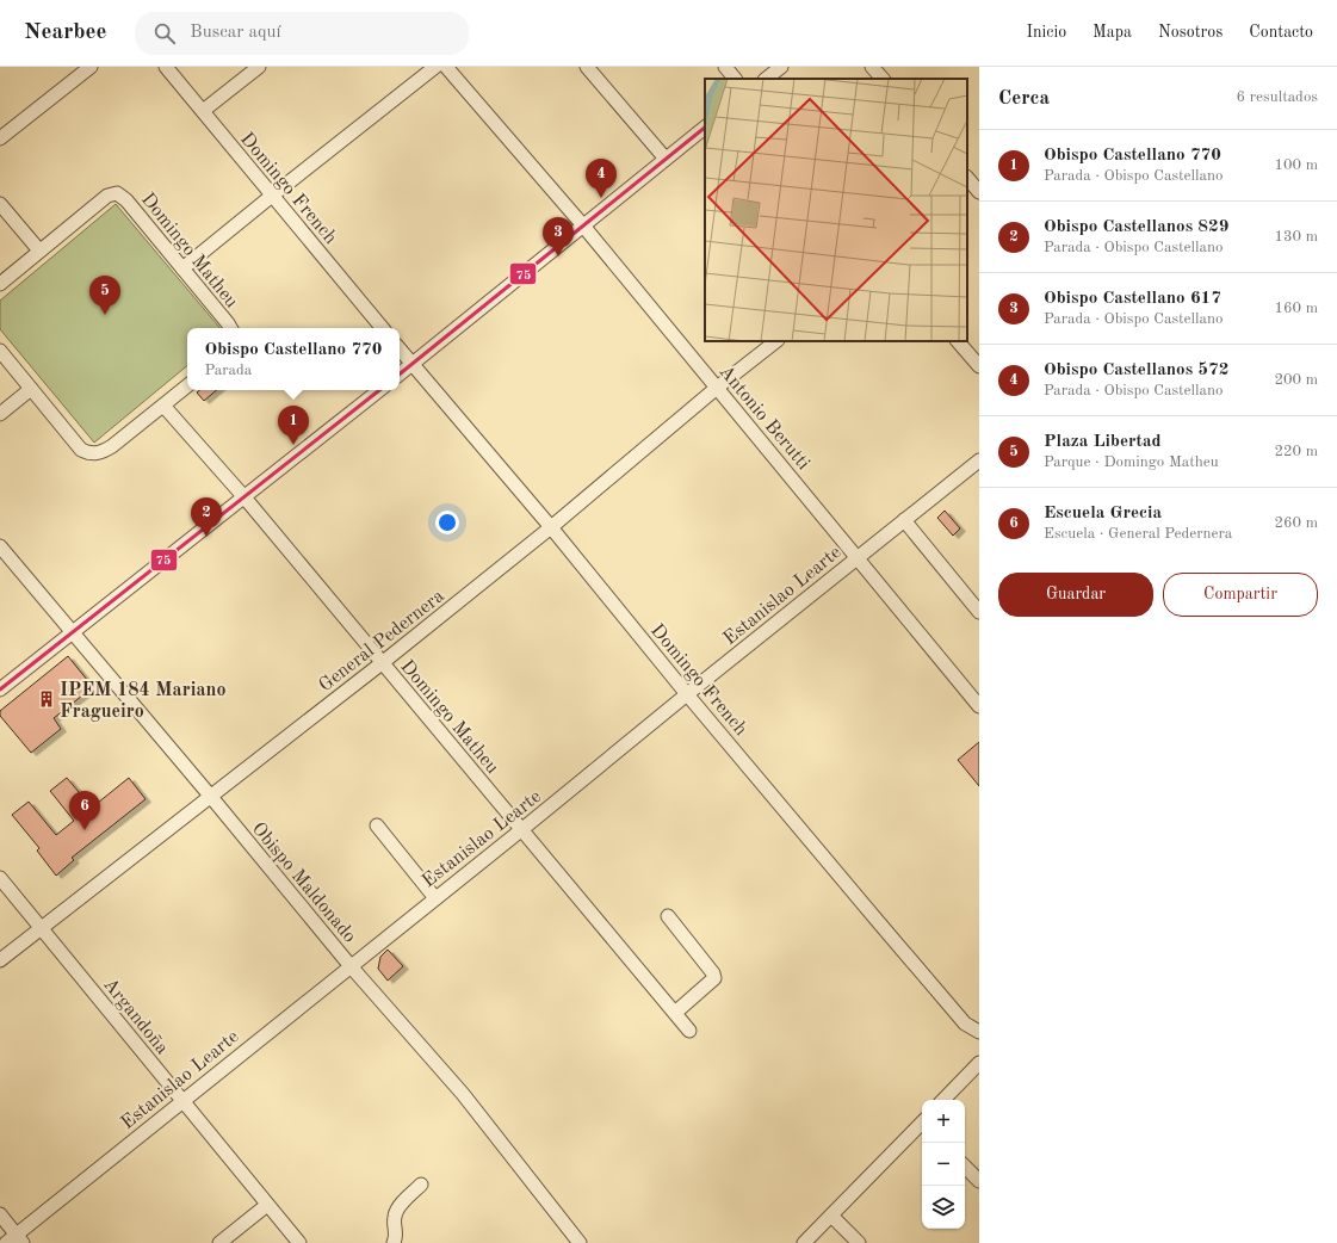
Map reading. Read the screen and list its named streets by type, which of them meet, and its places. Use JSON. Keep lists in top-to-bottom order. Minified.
{"streets":{"street":["Domingo French","Domingo Matheu","Antonio Berutti","Estanislao Learte","General Pedernera","Obispo Maldonado","Argandoña"]},"crossings":[["Domingo French","Estanislao Learte"],["Domingo French","General Pedernera"],["Domingo Matheu","Estanislao Learte"],["Domingo Matheu","General Pedernera"],["Antonio Berutti","Estanislao Learte"],["Antonio Berutti","General Pedernera"],["Estanislao Learte","Obispo Maldonado"],["Estanislao Learte","Argandoña"],["General Pedernera","Obispo Maldonado"],["General Pedernera","Argandoña"]],"places":{"building":["IPEM 184 Mariano Fragueiro"]},"lines":["transit line 75"],"page":{"header":"Nearbee","search":"Buscar aquí","nav":["Inicio","Mapa","Nosotros","Contacto"],"heading":["Cerca","6 resultados"],"list":[{"mark":"1","name":"Obispo Castellano 770","note":"Parada · Obispo Castellano","value":"100 m"},{"mark":"2","name":"Obispo Castellanos 829","note":"Parada · Obispo Castellano","value":"130 m"},{"mark":"3","name":"Obispo Castellano 617","note":"Parada · Obispo Castellano","value":"160 m"},{"mark":"4","name":"Obispo Castellanos 572","note":"Parada · Obispo Castellano","value":"200 m"},{"mark":"5","name":"Plaza Libertad","note":"Parque · Domingo Matheu","value":"220 m"},{"mark":"6","name":"Escuela Grecia","note":"Escuela · General Pedernera","value":"260 m"}],"pins":["4","3","5","1","2","6"],"popup":["Obispo Castellano 770","Parada"],"buttons":["Guardar","Compartir"],"map_buttons":["+","−"]}}
